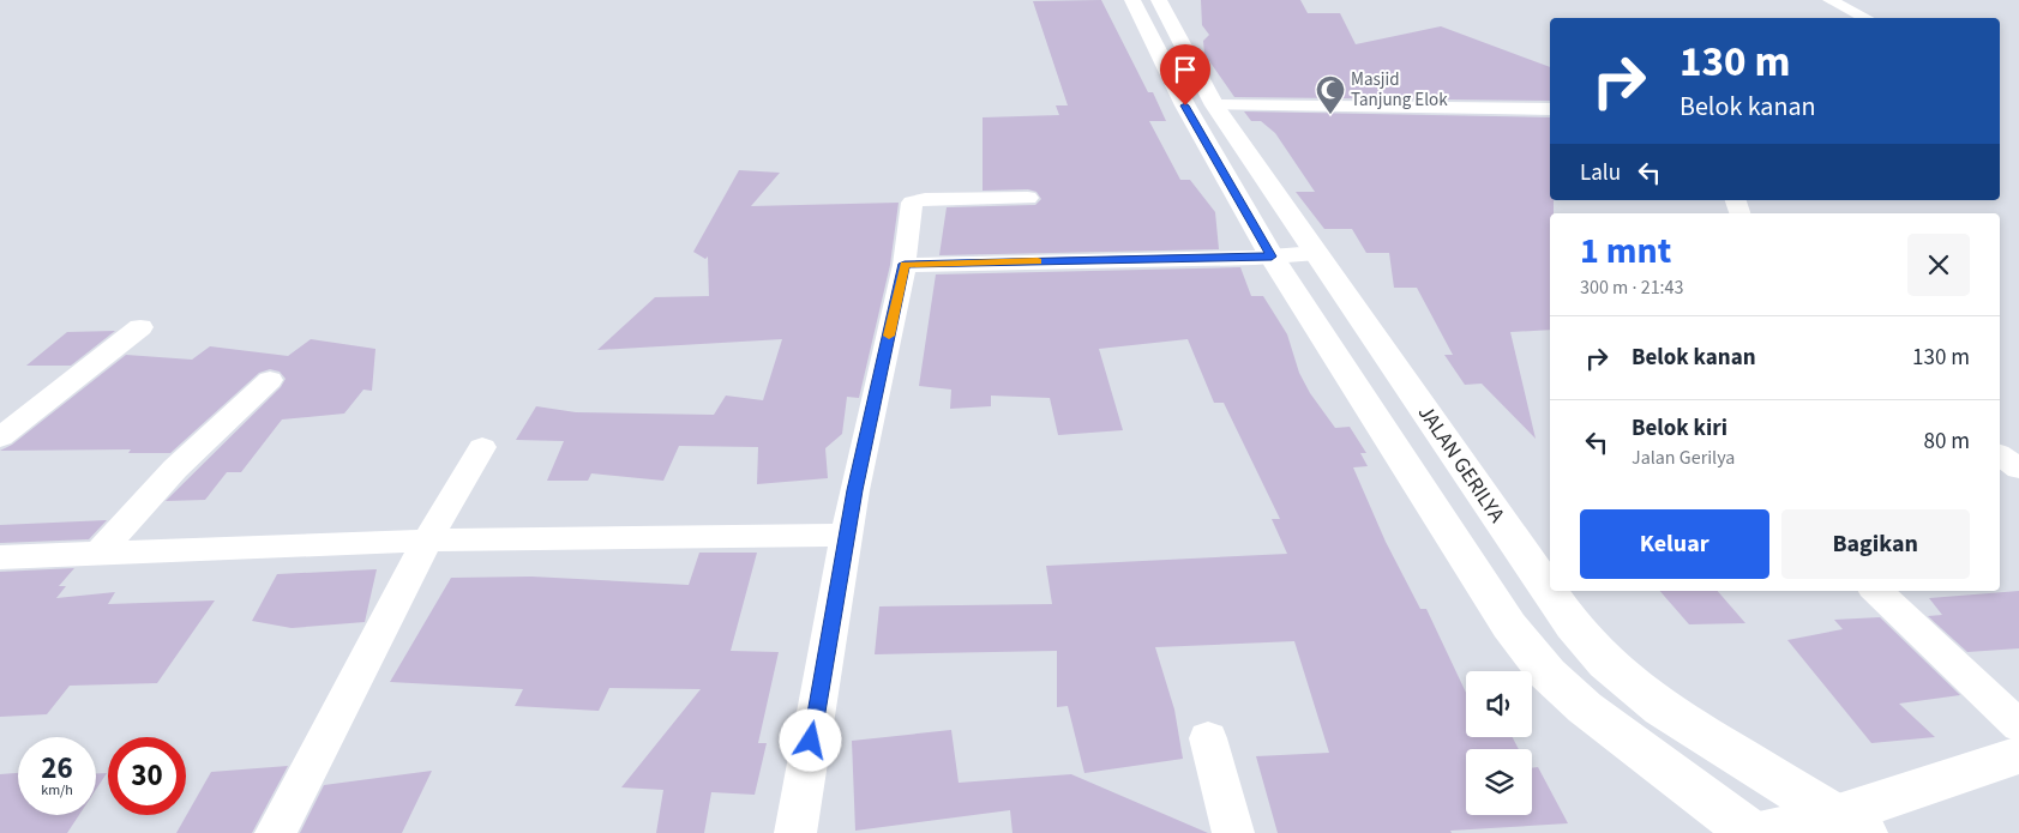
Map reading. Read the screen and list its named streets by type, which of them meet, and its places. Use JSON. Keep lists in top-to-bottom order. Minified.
{"streets":{"main road":["JALAN GERILYA"]},"places":{"mosque":["Masjid Tanjung Elok"]},"page":{"turn":["130 m","Belok kanan"],"then":"Lalu","heading":["1 mnt","300 m · 21:43"],"list":[{"name":"Belok kanan","value":"130 m"},{"name":"Belok kiri","note":"Jalan Gerilya","value":"80 m"}],"buttons":["Keluar","Bagikan"],"speed":"26 km/h","limit":"30"}}
